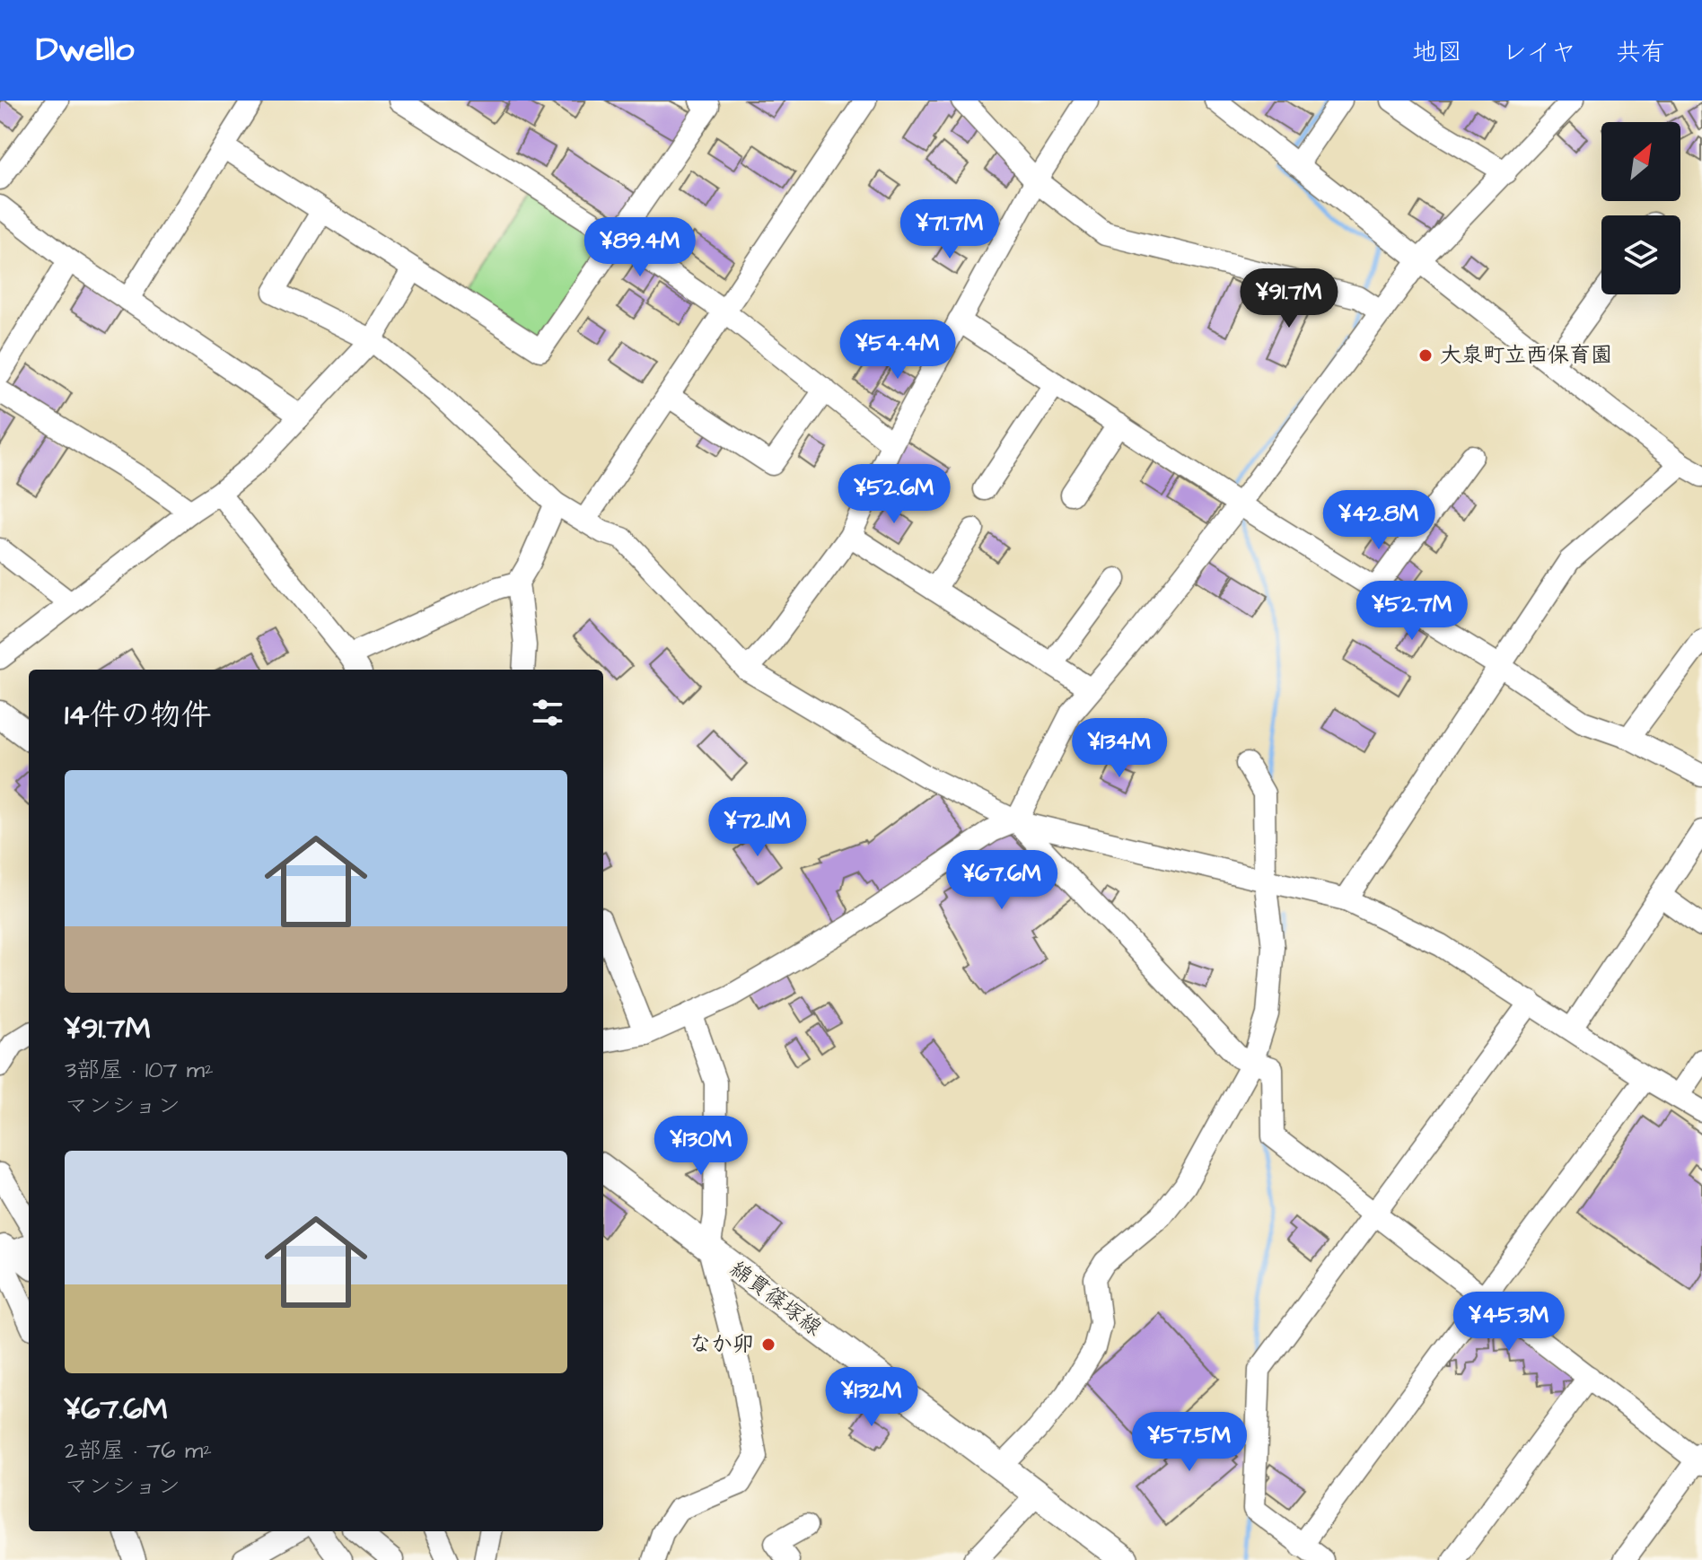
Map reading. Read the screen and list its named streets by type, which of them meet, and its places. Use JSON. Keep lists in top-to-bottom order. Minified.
{"streets":{"main road":["綿貫篠塚線"]},"places":["大泉町立西保育園","なか卯"],"north":"top right","page":{"header":"Dwello","nav":["地図","レイヤ","共有"],"price":["¥71.7M","¥89.4M","¥91.7M","¥54.4M","¥52.6M","¥42.8M","¥52.7M","¥134M","¥72.1M","¥67.6M","¥130M","¥45.3M","¥132M","¥57.5M"],"heading":"14件の物件","list":[{"name":"¥91.7M","note":"3部屋 · 107 m² · マンション"},{"name":"¥67.6M","note":"2部屋 · 76 m² · マンション"}]}}
